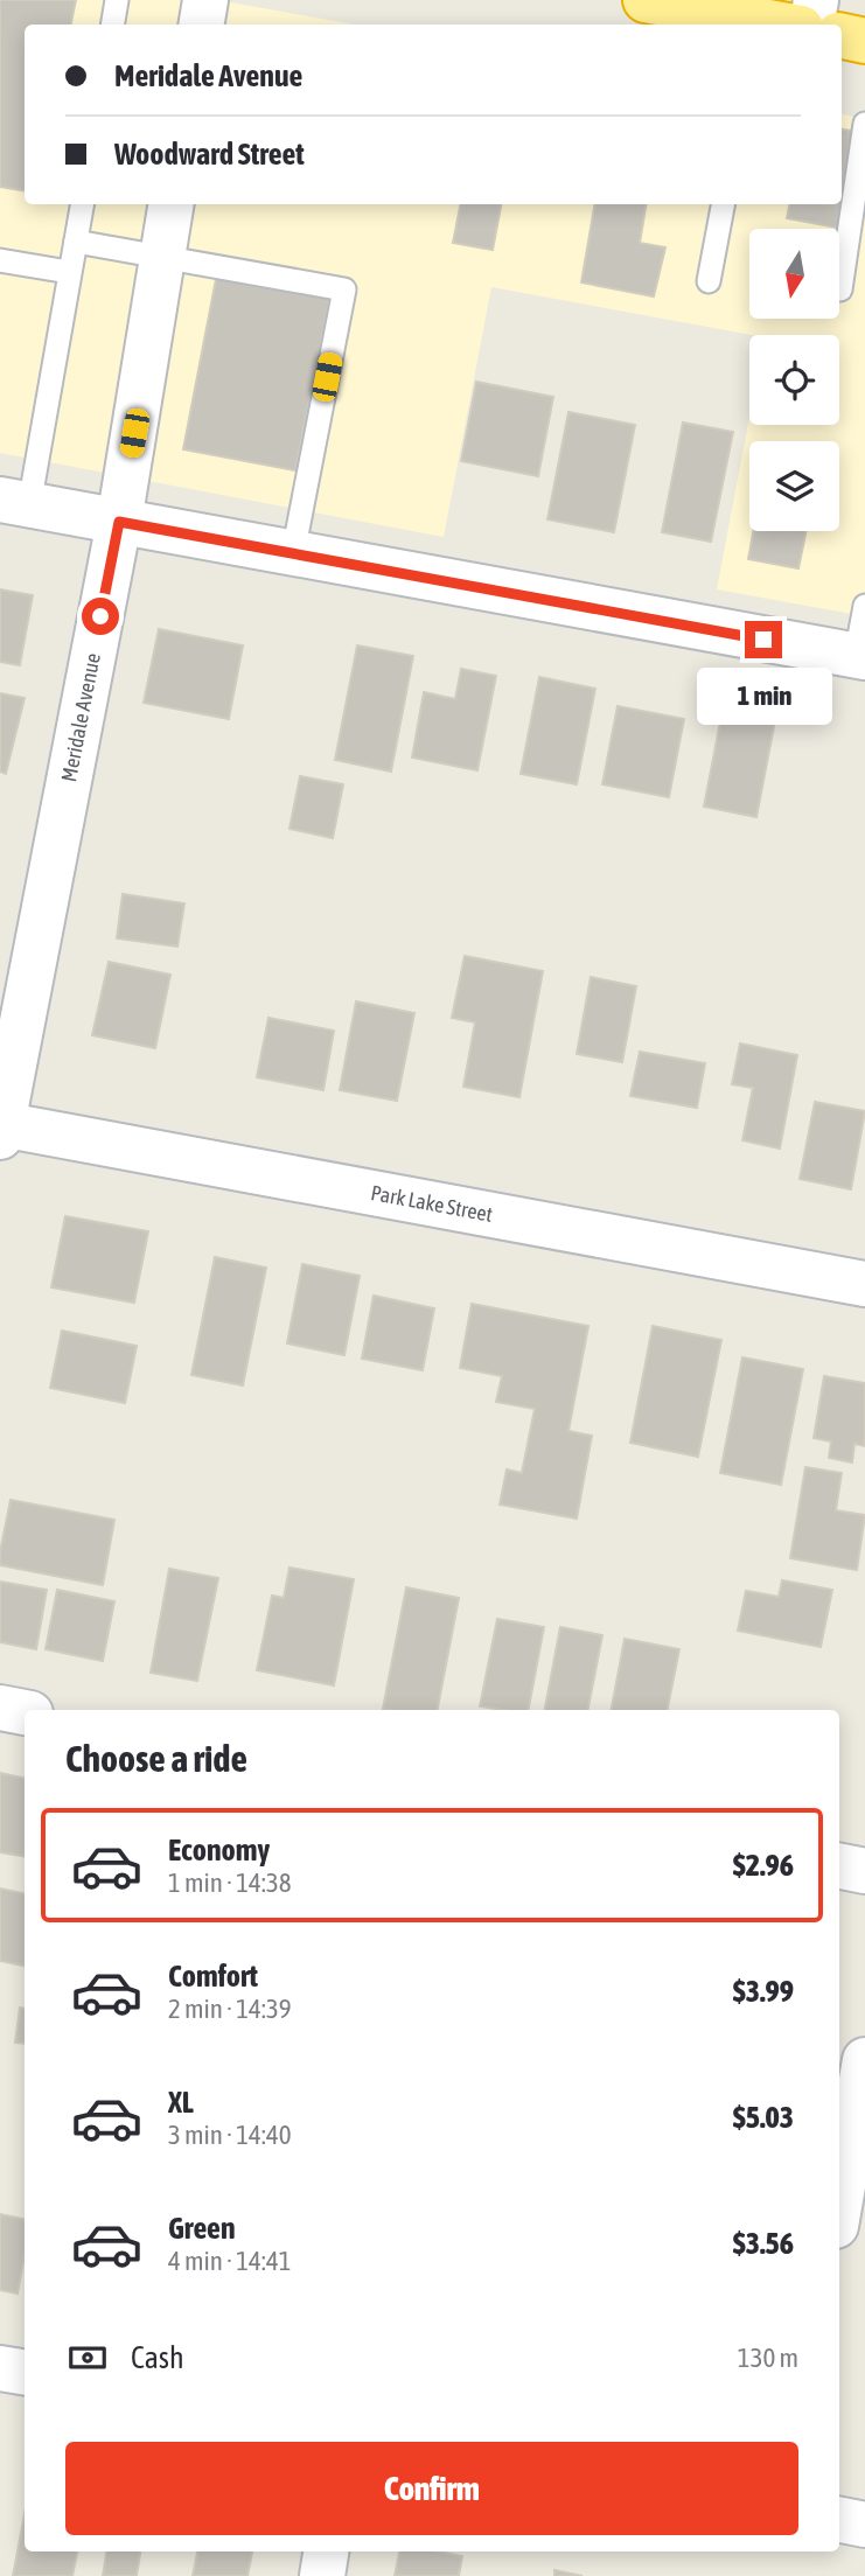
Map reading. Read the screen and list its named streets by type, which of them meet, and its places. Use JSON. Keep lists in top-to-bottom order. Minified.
{"streets":{"street":["Meridale Avenue","Park Lake Street"]},"crossings":[["Meridale Avenue","Park Lake Street"]],"north":"bottom","page":{"banner":["Meridale Avenue","Woodward Street"],"bubble":"1 min","heading":"Choose a ride","list":[{"name":"Economy","note":"1 min · 14:38","value":"$2.96"},{"name":"Comfort","note":"2 min · 14:39","value":"$3.99"},{"name":"XL","note":"3 min · 14:40","value":"$5.03"},{"name":"Green","note":"4 min · 14:41","value":"$3.56"}],"pay":["Cash","130 m"],"buttons":"Confirm"}}
